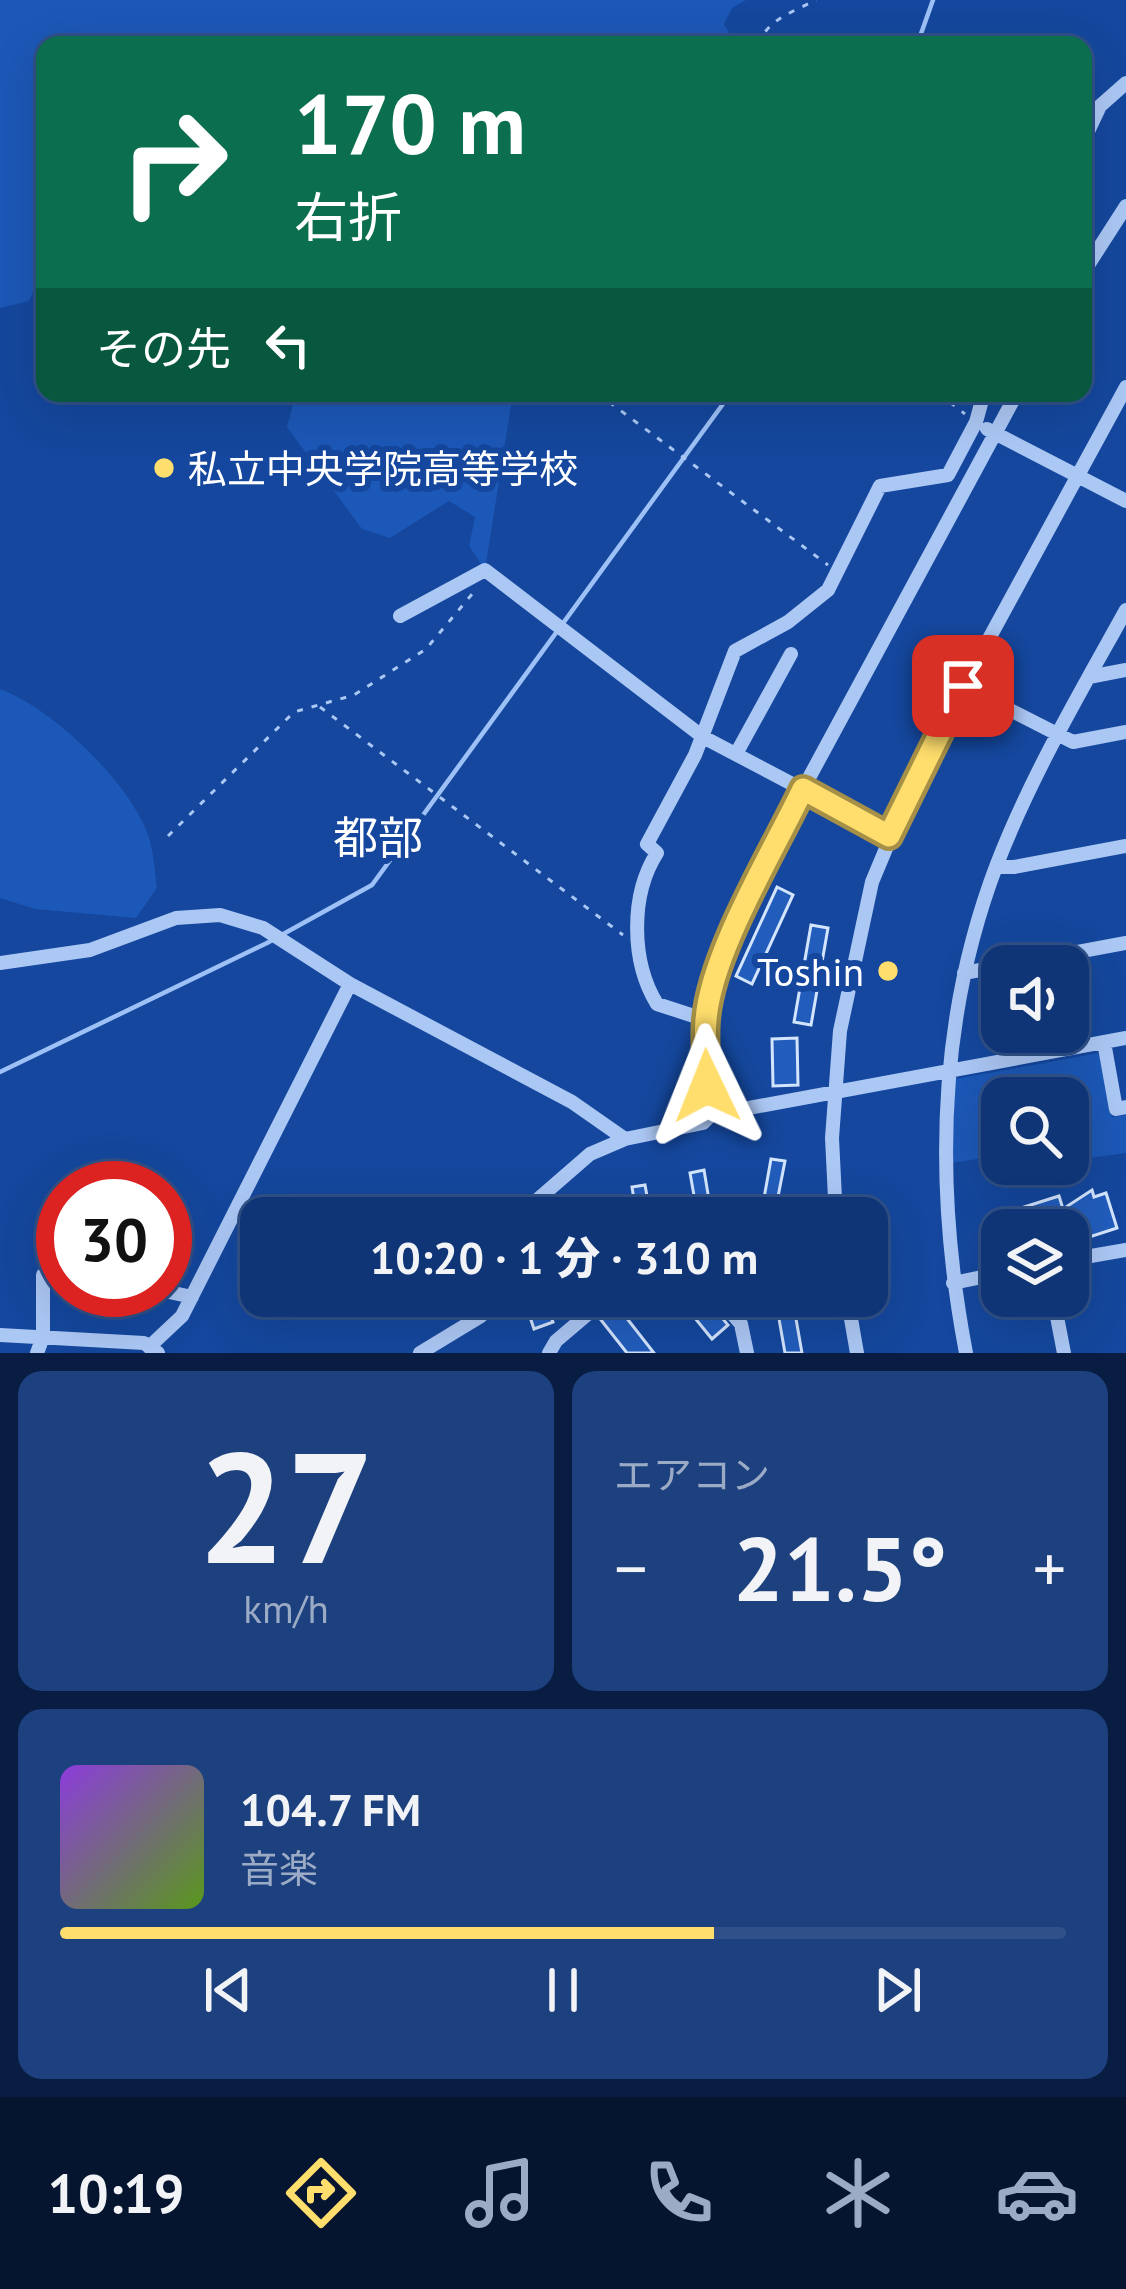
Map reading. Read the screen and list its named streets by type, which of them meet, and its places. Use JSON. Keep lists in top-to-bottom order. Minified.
{"districts":["都部"],"places":["私立中央学院高等学校","Toshin"],"page":{"turn":["170 m","右折"],"then":"その先","limit":"30","trip":"10:20 · 1 分 · 310 m","tile":[["27","km/h"],"エアコン"],"heat":["−","21.5°","+"],"song":["104.7 FM","音楽"],"tabs":"10:19"}}
